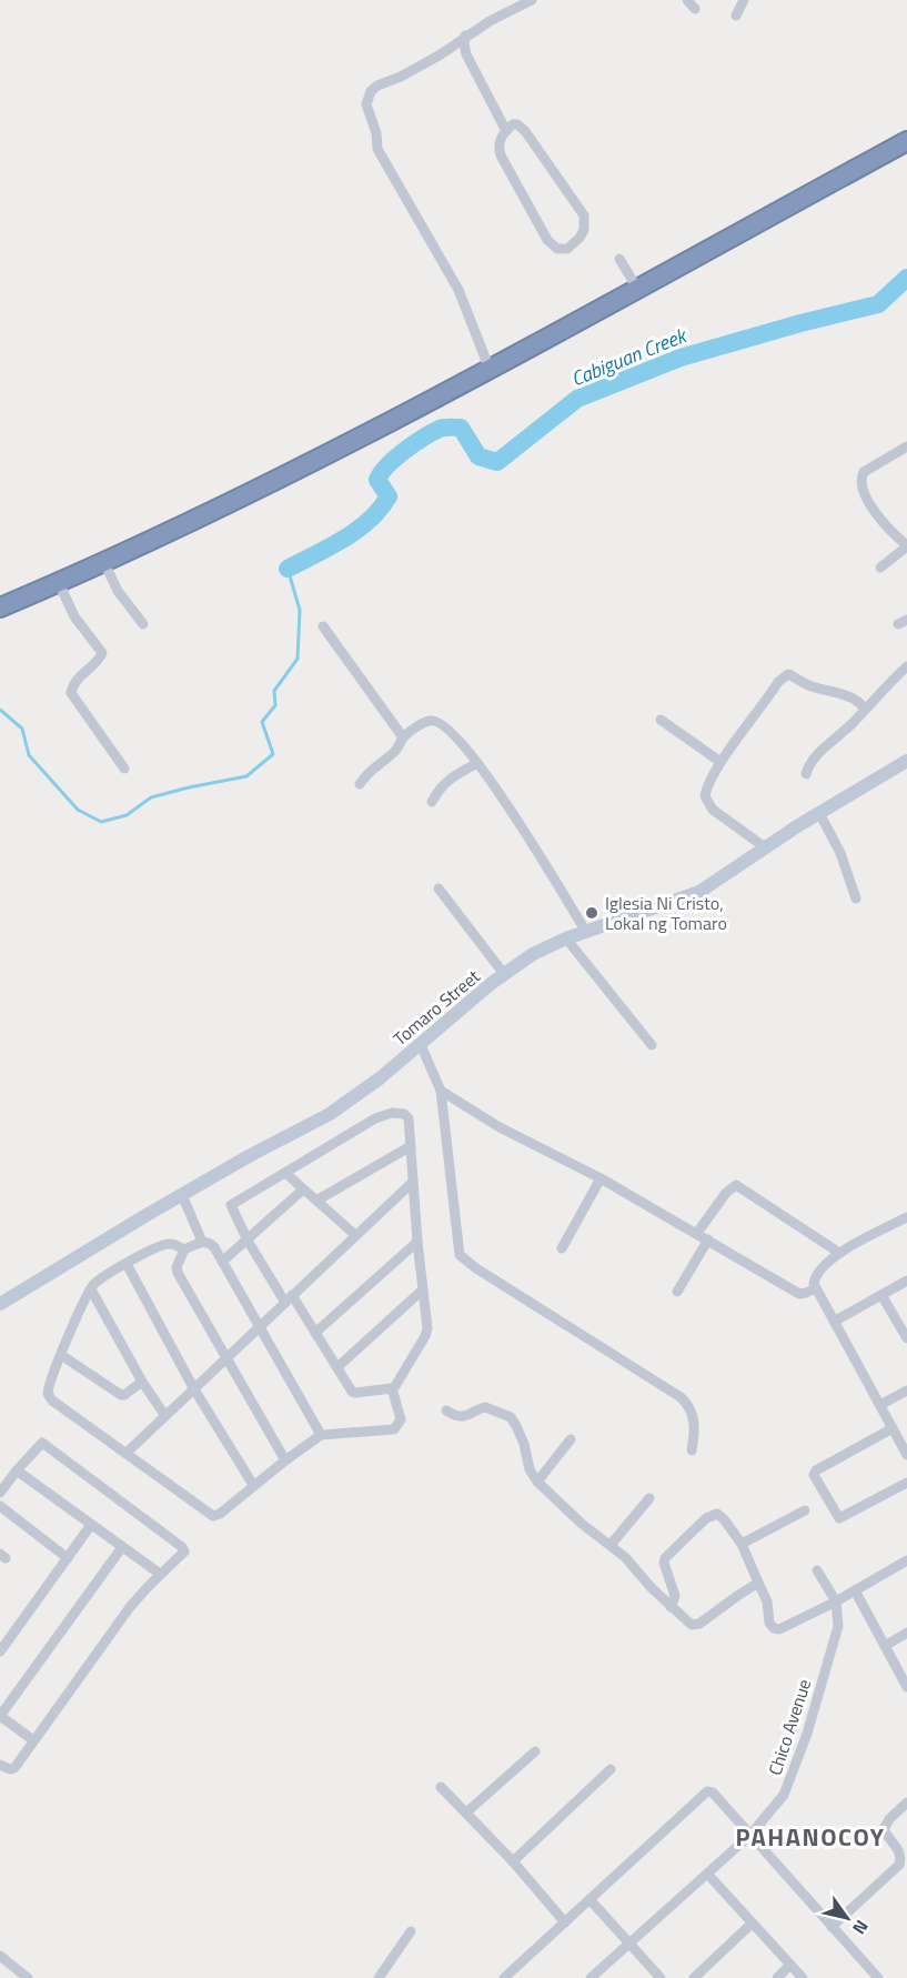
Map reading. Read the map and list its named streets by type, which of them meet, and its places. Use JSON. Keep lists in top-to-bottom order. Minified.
{"streets":{"street":["Tomaro Street","Chico Avenue"]},"districts":["PAHANOCOY"],"water":["Cabiguan Creek"],"places":["Iglesia Ni Cristo, Lokal ng Tomaro"],"north":"bottom right"}
